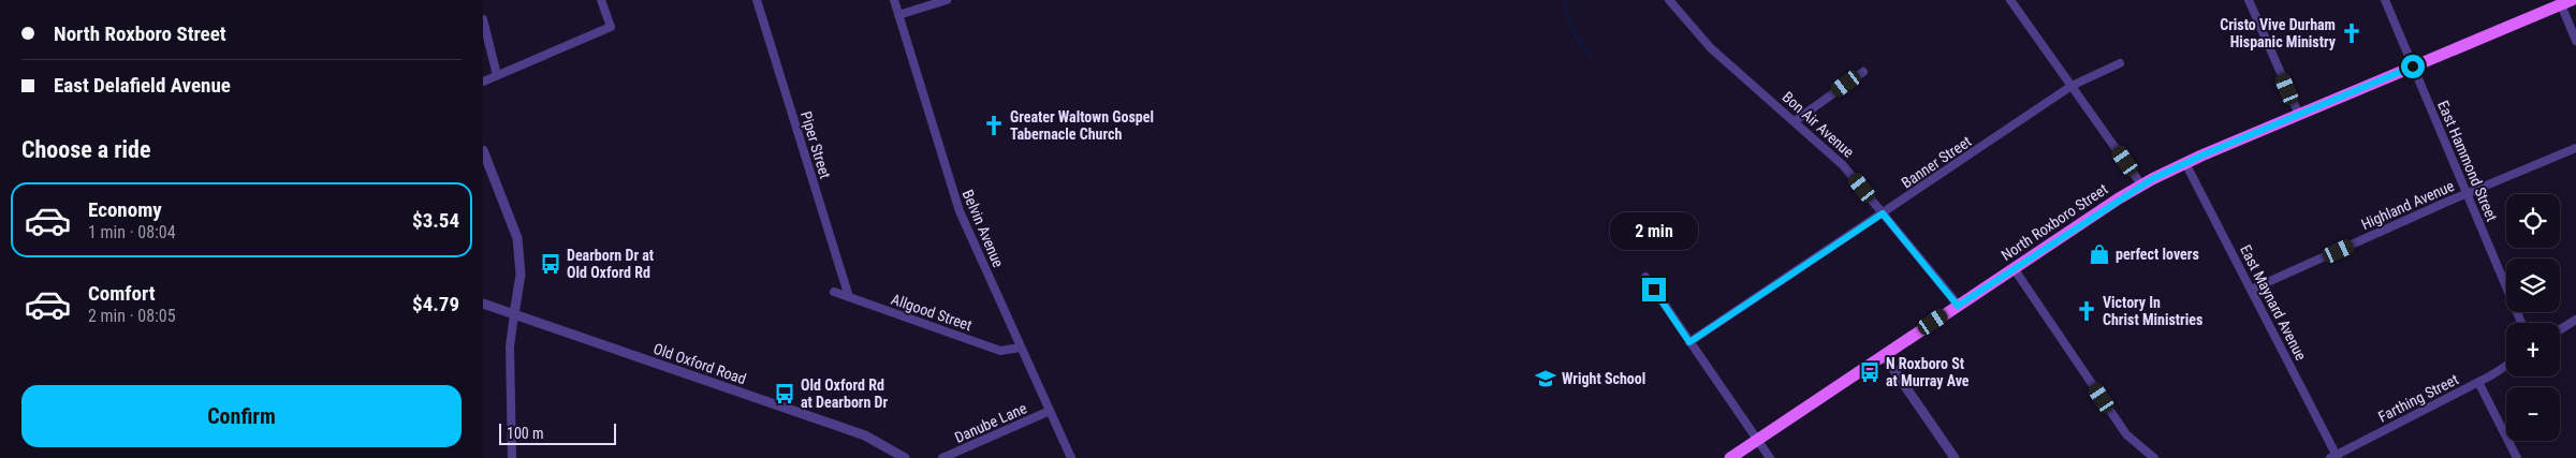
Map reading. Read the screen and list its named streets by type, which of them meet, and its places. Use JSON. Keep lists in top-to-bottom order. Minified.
{"streets":{"main road":["North Roxboro Street"],"street":["Bon Air Avenue","Piper Street","East Hammond Street","Banner Street","Highland Avenue","Belvin Avenue","East Maynard Avenue","Allgood Street","Old Oxford Road","Farthing Street","Danube Lane"]},"crossings":[["Bon Air Avenue","Banner Street"],["Bon Air Avenue","North Roxboro Street"],["Piper Street","Allgood Street"],["East Hammond Street","Highland Avenue"],["East Hammond Street","North Roxboro Street"],["Highland Avenue","East Maynard Avenue"],["North Roxboro Street","East Maynard Avenue"],["Belvin Avenue","Allgood Street"],["Belvin Avenue","Danube Lane"],["East Maynard Avenue","Farthing Street"]],"places":{"church":["Cristo Vive Durham Hispanic Ministry","Greater Waltown Gospel Tabernacle Church","Victory In Christ Ministries"],"shop":["perfect lovers"],"bus stop":["Dearborn Dr at Old Oxford Rd","N Roxboro St at Murray Ave","Old Oxford Rd at Dearborn Dr"],"school or university":["Wright School"]},"scale_bar":"100 m","page":{"banner":["North Roxboro Street","East Delafield Avenue"],"heading":"Choose a ride","list":[{"name":"Economy","note":"1 min · 08:04","value":"$3.54"},{"name":"Comfort","note":"2 min · 08:05","value":"$4.79"}],"map_buttons":["+","−"],"bubble":"2 min","buttons":"Confirm","scale":"100 m"}}
